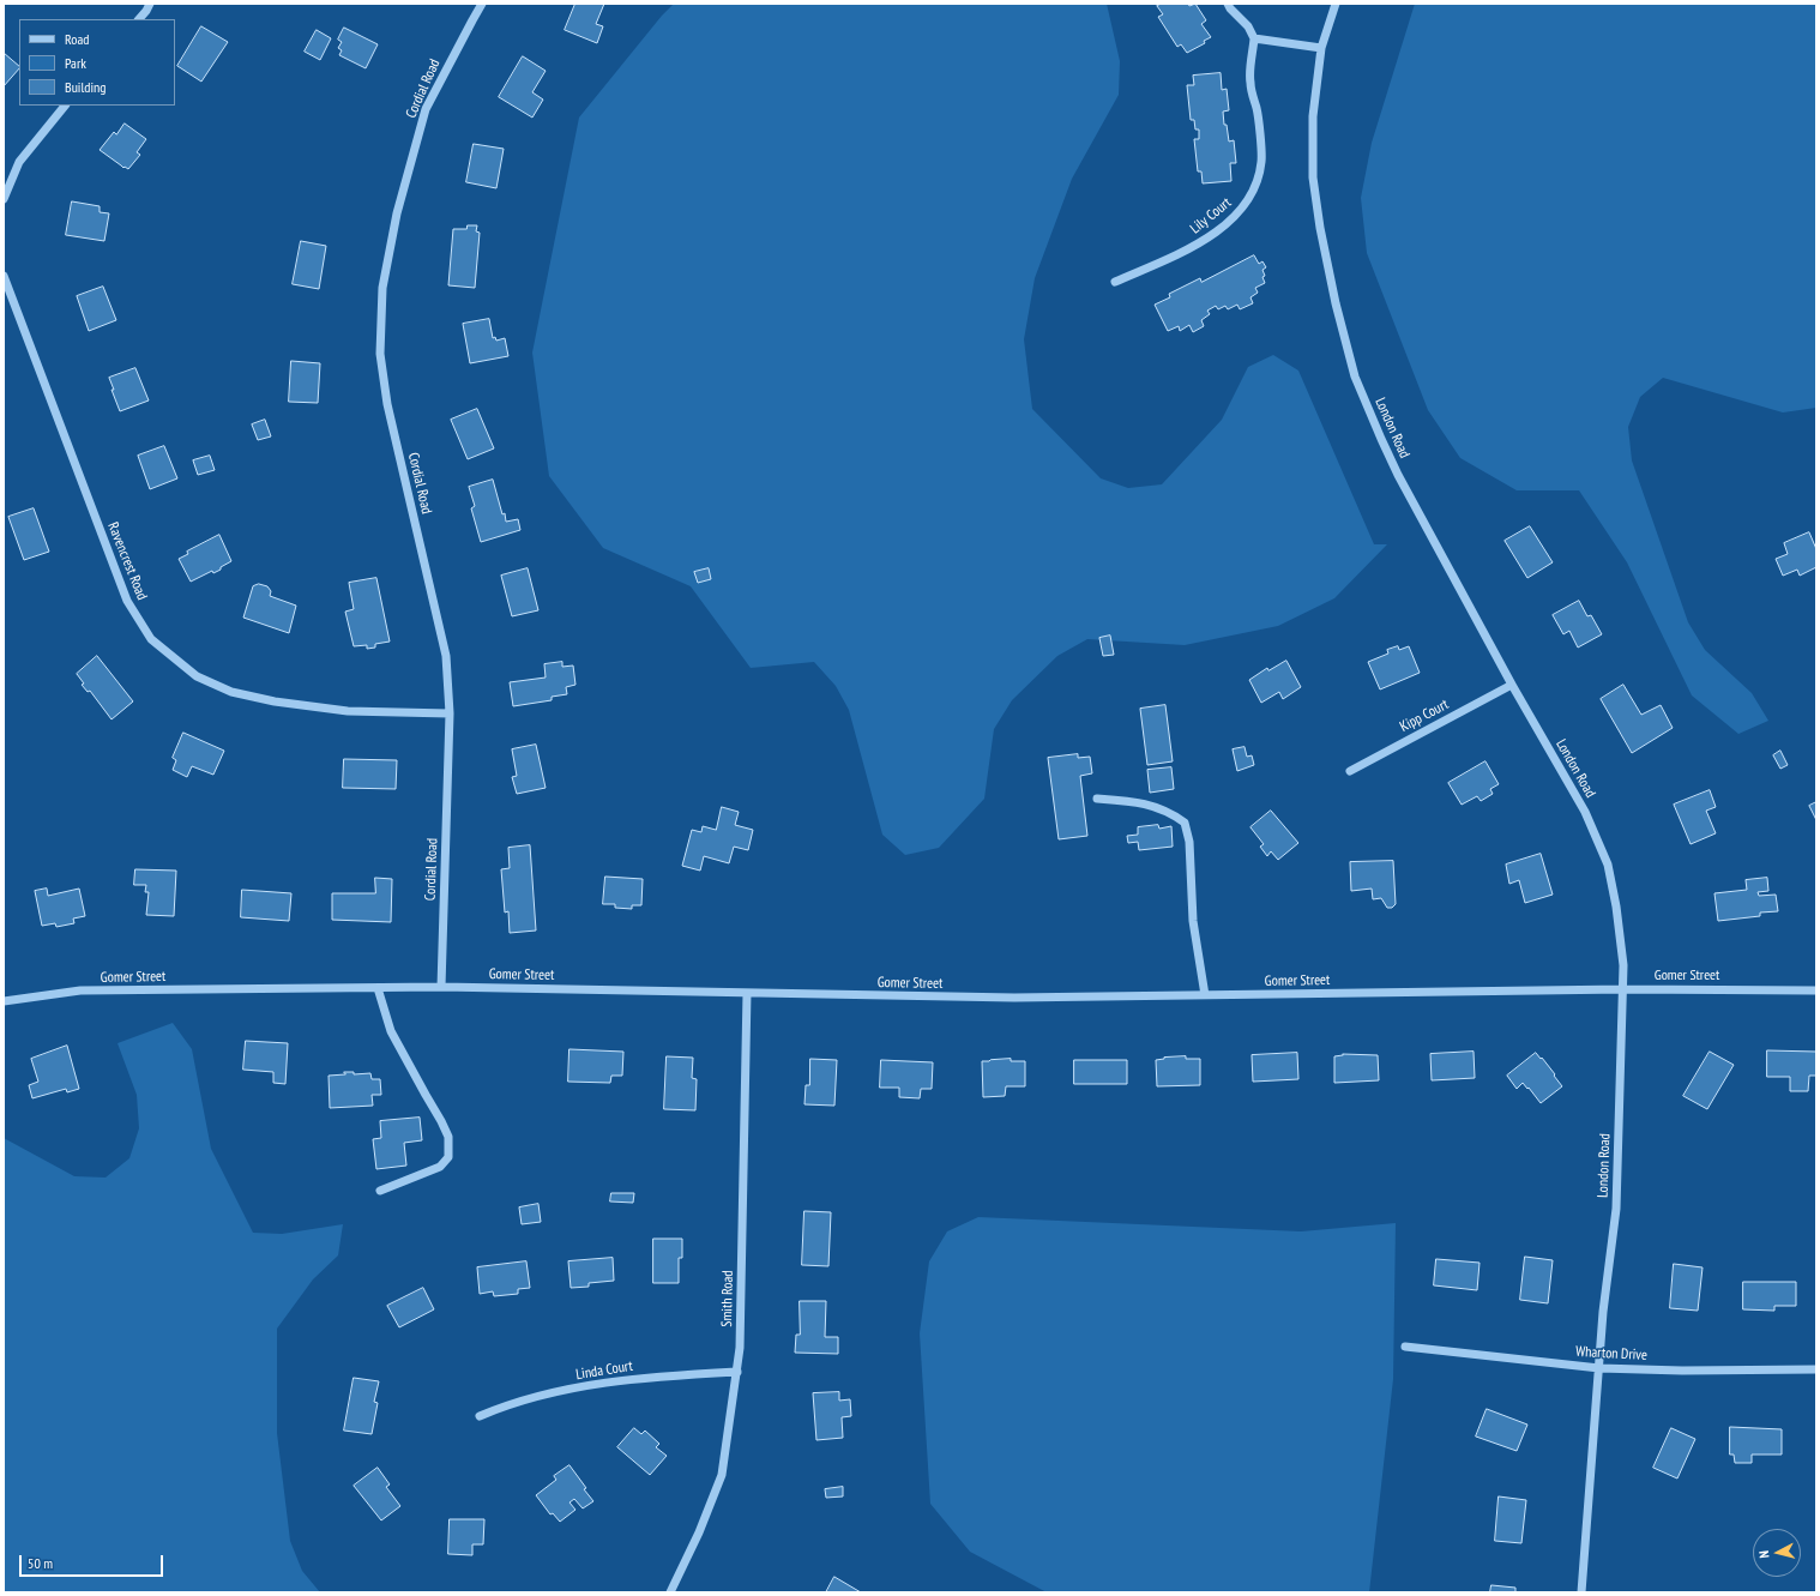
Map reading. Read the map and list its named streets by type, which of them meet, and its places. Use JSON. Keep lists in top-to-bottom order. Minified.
{"streets":{"street":["Cordial Road","Lily Court","London Road","Ravencrest Road","Kipp Court","Gomer Street","Smith Road","Wharton Drive","Linda Court"]},"crossings":[["Cordial Road","Ravencrest Road"],["Cordial Road","Gomer Street"],["London Road","Kipp Court"],["London Road","Gomer Street"],["London Road","Wharton Drive"],["Gomer Street","Smith Road"],["Smith Road","Linda Court"]],"legend":["Road","Park","Building"],"scale_bar":"50 m","north":"left"}
